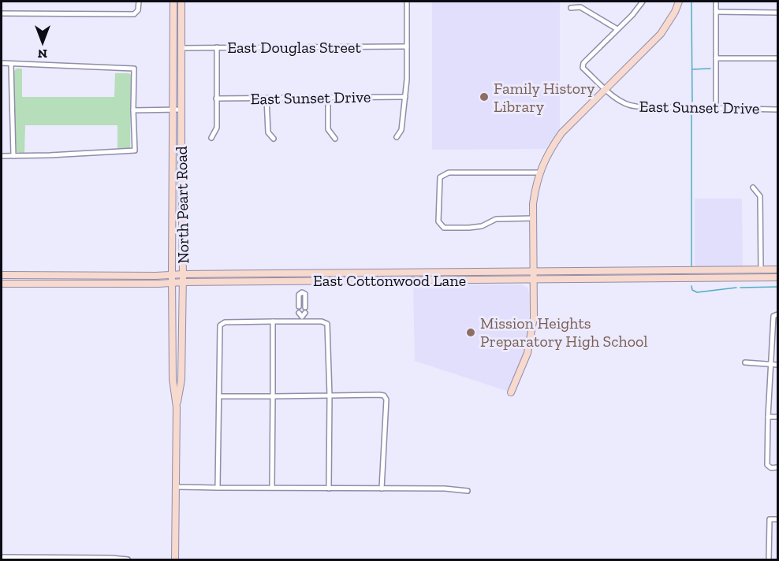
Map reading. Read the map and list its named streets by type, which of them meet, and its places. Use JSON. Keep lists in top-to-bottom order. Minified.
{"streets":{"main road":["North Peart Road","East Cottonwood Lane"],"street":["East Douglas Street","East Sunset Drive"]},"crossings":[["East Douglas Street","North Peart Road"],["North Peart Road","East Cottonwood Lane"]],"places":["Family History Library","Mission Heights Preparatory High School"],"north":"bottom"}
